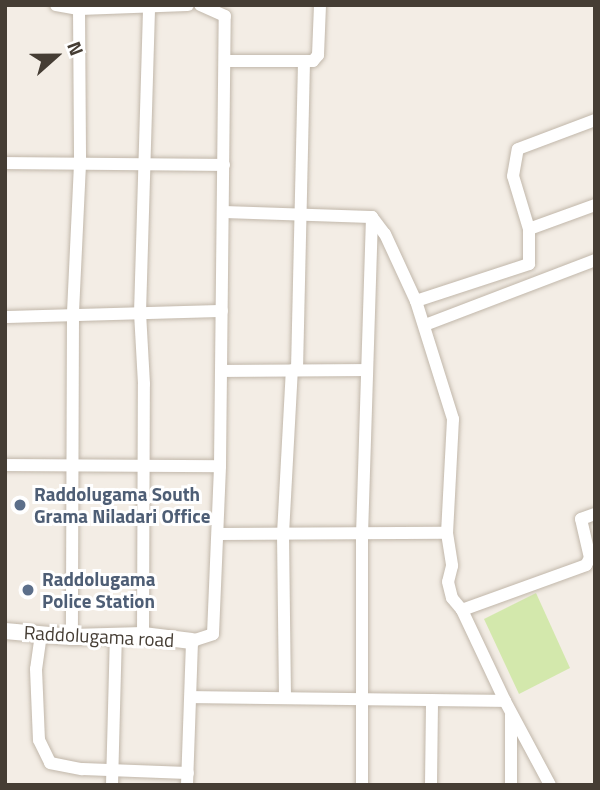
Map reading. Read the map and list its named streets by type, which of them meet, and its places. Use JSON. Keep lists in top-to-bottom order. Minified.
{"streets":{"street":["Raddolugama road"]},"places":["Raddolugama South Grama Niladari Office","Raddolugama Police Station"],"north":"right"}
